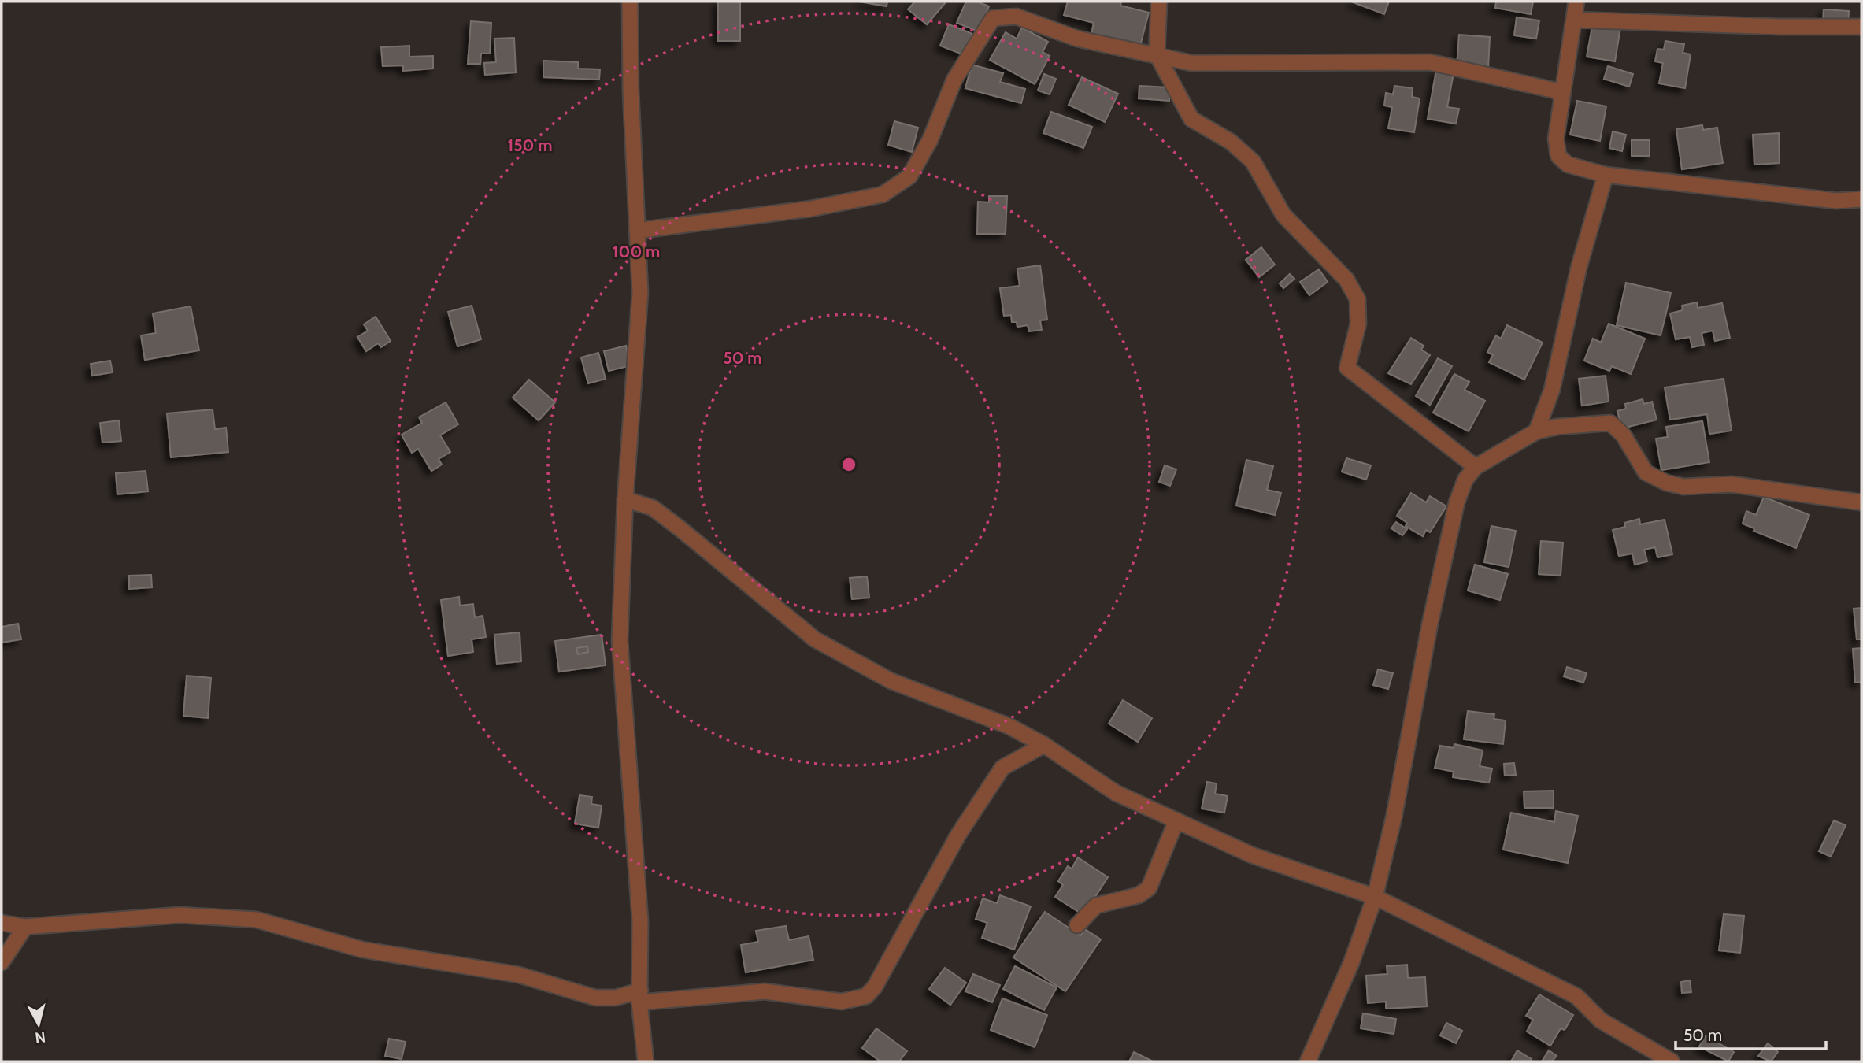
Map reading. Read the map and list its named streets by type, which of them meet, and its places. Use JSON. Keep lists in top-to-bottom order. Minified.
{"scale_bar":"50 m","north":"bottom","rings":["150 m","100 m","50 m"]}
